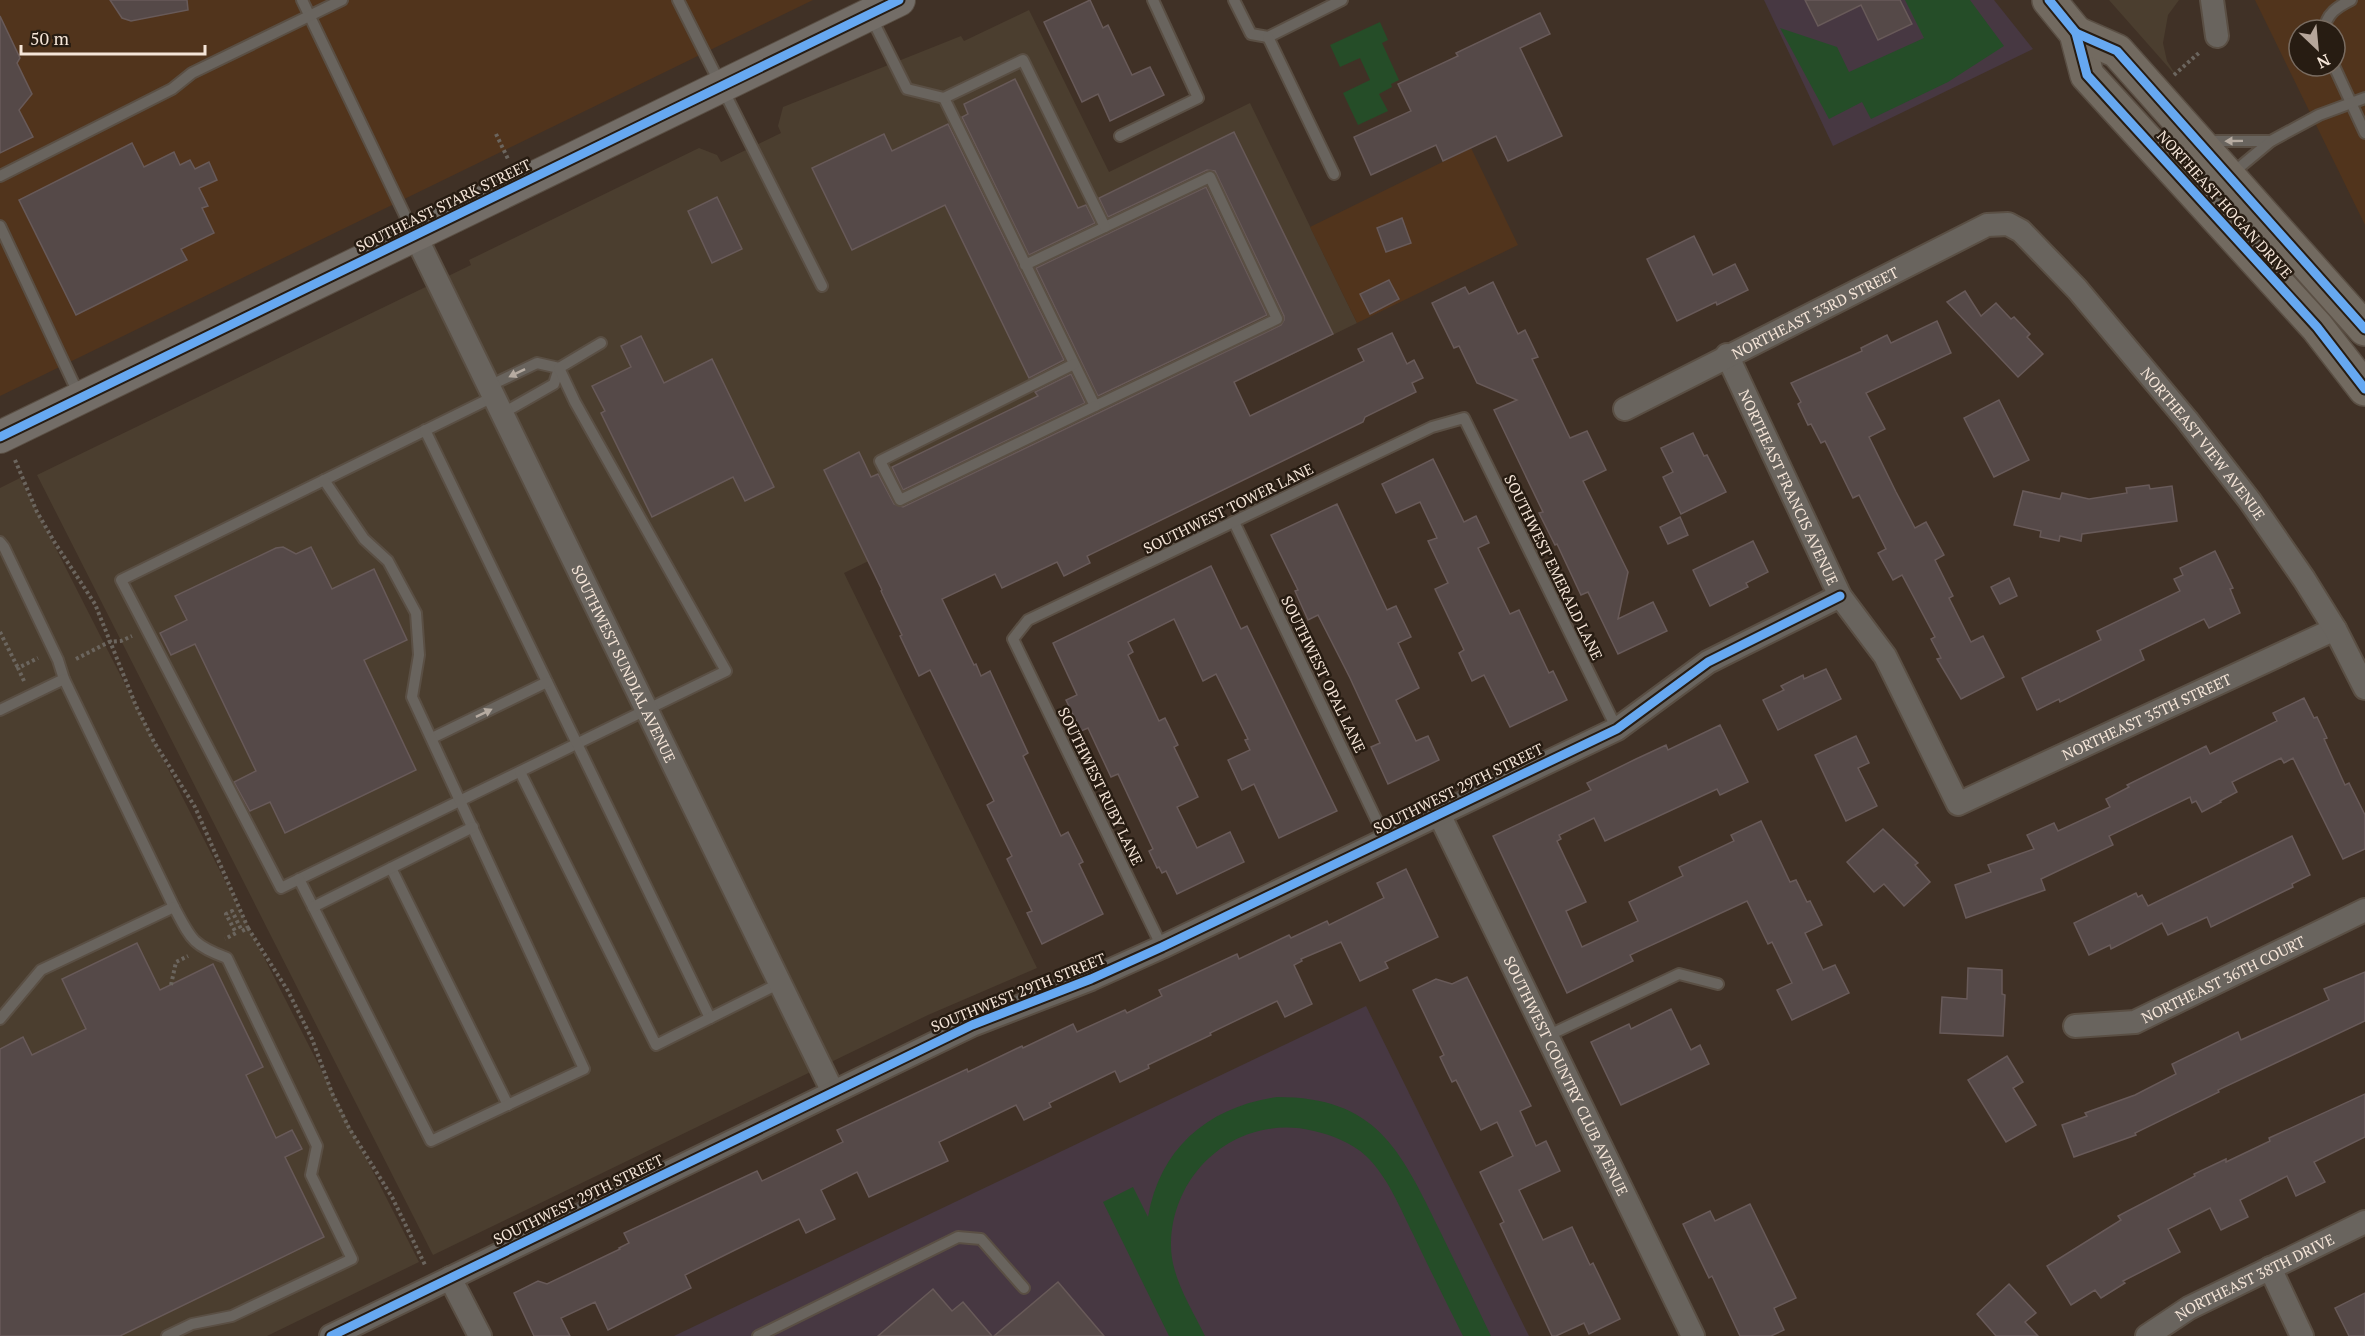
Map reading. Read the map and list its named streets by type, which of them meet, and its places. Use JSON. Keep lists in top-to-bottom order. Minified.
{"streets":{"highway":["NORTHEAST HOGAN DRIVE"],"main road":["SOUTHEAST STARK STREET"],"street":["NORTHEAST 33RD STREET","NORTHEAST VIEW AVENUE","NORTHEAST FRANCIS AVENUE","SOUTHWEST SUNDIAL AVENUE","NORTHEAST 35TH STREET","SOUTHWEST 29TH STREET","NORTHEAST 36TH COURT","SOUTHWEST COUNTRY CLUB AVENUE","NORTHEAST 38TH DRIVE"],"lane":["SOUTHWEST TOWER LANE","SOUTHWEST EMERALD LANE","SOUTHWEST OPAL LANE","SOUTHWEST RUBY LANE"]},"crossings":[["SOUTHEAST STARK STREET","SOUTHWEST SUNDIAL AVENUE"],["NORTHEAST 33RD STREET","NORTHEAST VIEW AVENUE"],["NORTHEAST 33RD STREET","NORTHEAST FRANCIS AVENUE"],["NORTHEAST VIEW AVENUE","NORTHEAST 35TH STREET"],["NORTHEAST FRANCIS AVENUE","NORTHEAST 35TH STREET"],["NORTHEAST FRANCIS AVENUE","SOUTHWEST 29TH STREET"],["SOUTHWEST TOWER LANE","SOUTHWEST EMERALD LANE"],["SOUTHWEST TOWER LANE","SOUTHWEST OPAL LANE"],["SOUTHWEST TOWER LANE","SOUTHWEST RUBY LANE"],["SOUTHWEST EMERALD LANE","SOUTHWEST 29TH STREET"],["SOUTHWEST SUNDIAL AVENUE","SOUTHWEST 29TH STREET"],["SOUTHWEST OPAL LANE","SOUTHWEST 29TH STREET"],["SOUTHWEST RUBY LANE","SOUTHWEST 29TH STREET"],["SOUTHWEST 29TH STREET","SOUTHWEST COUNTRY CLUB AVENUE"]],"scale_bar":"50 m","north":"bottom right"}
